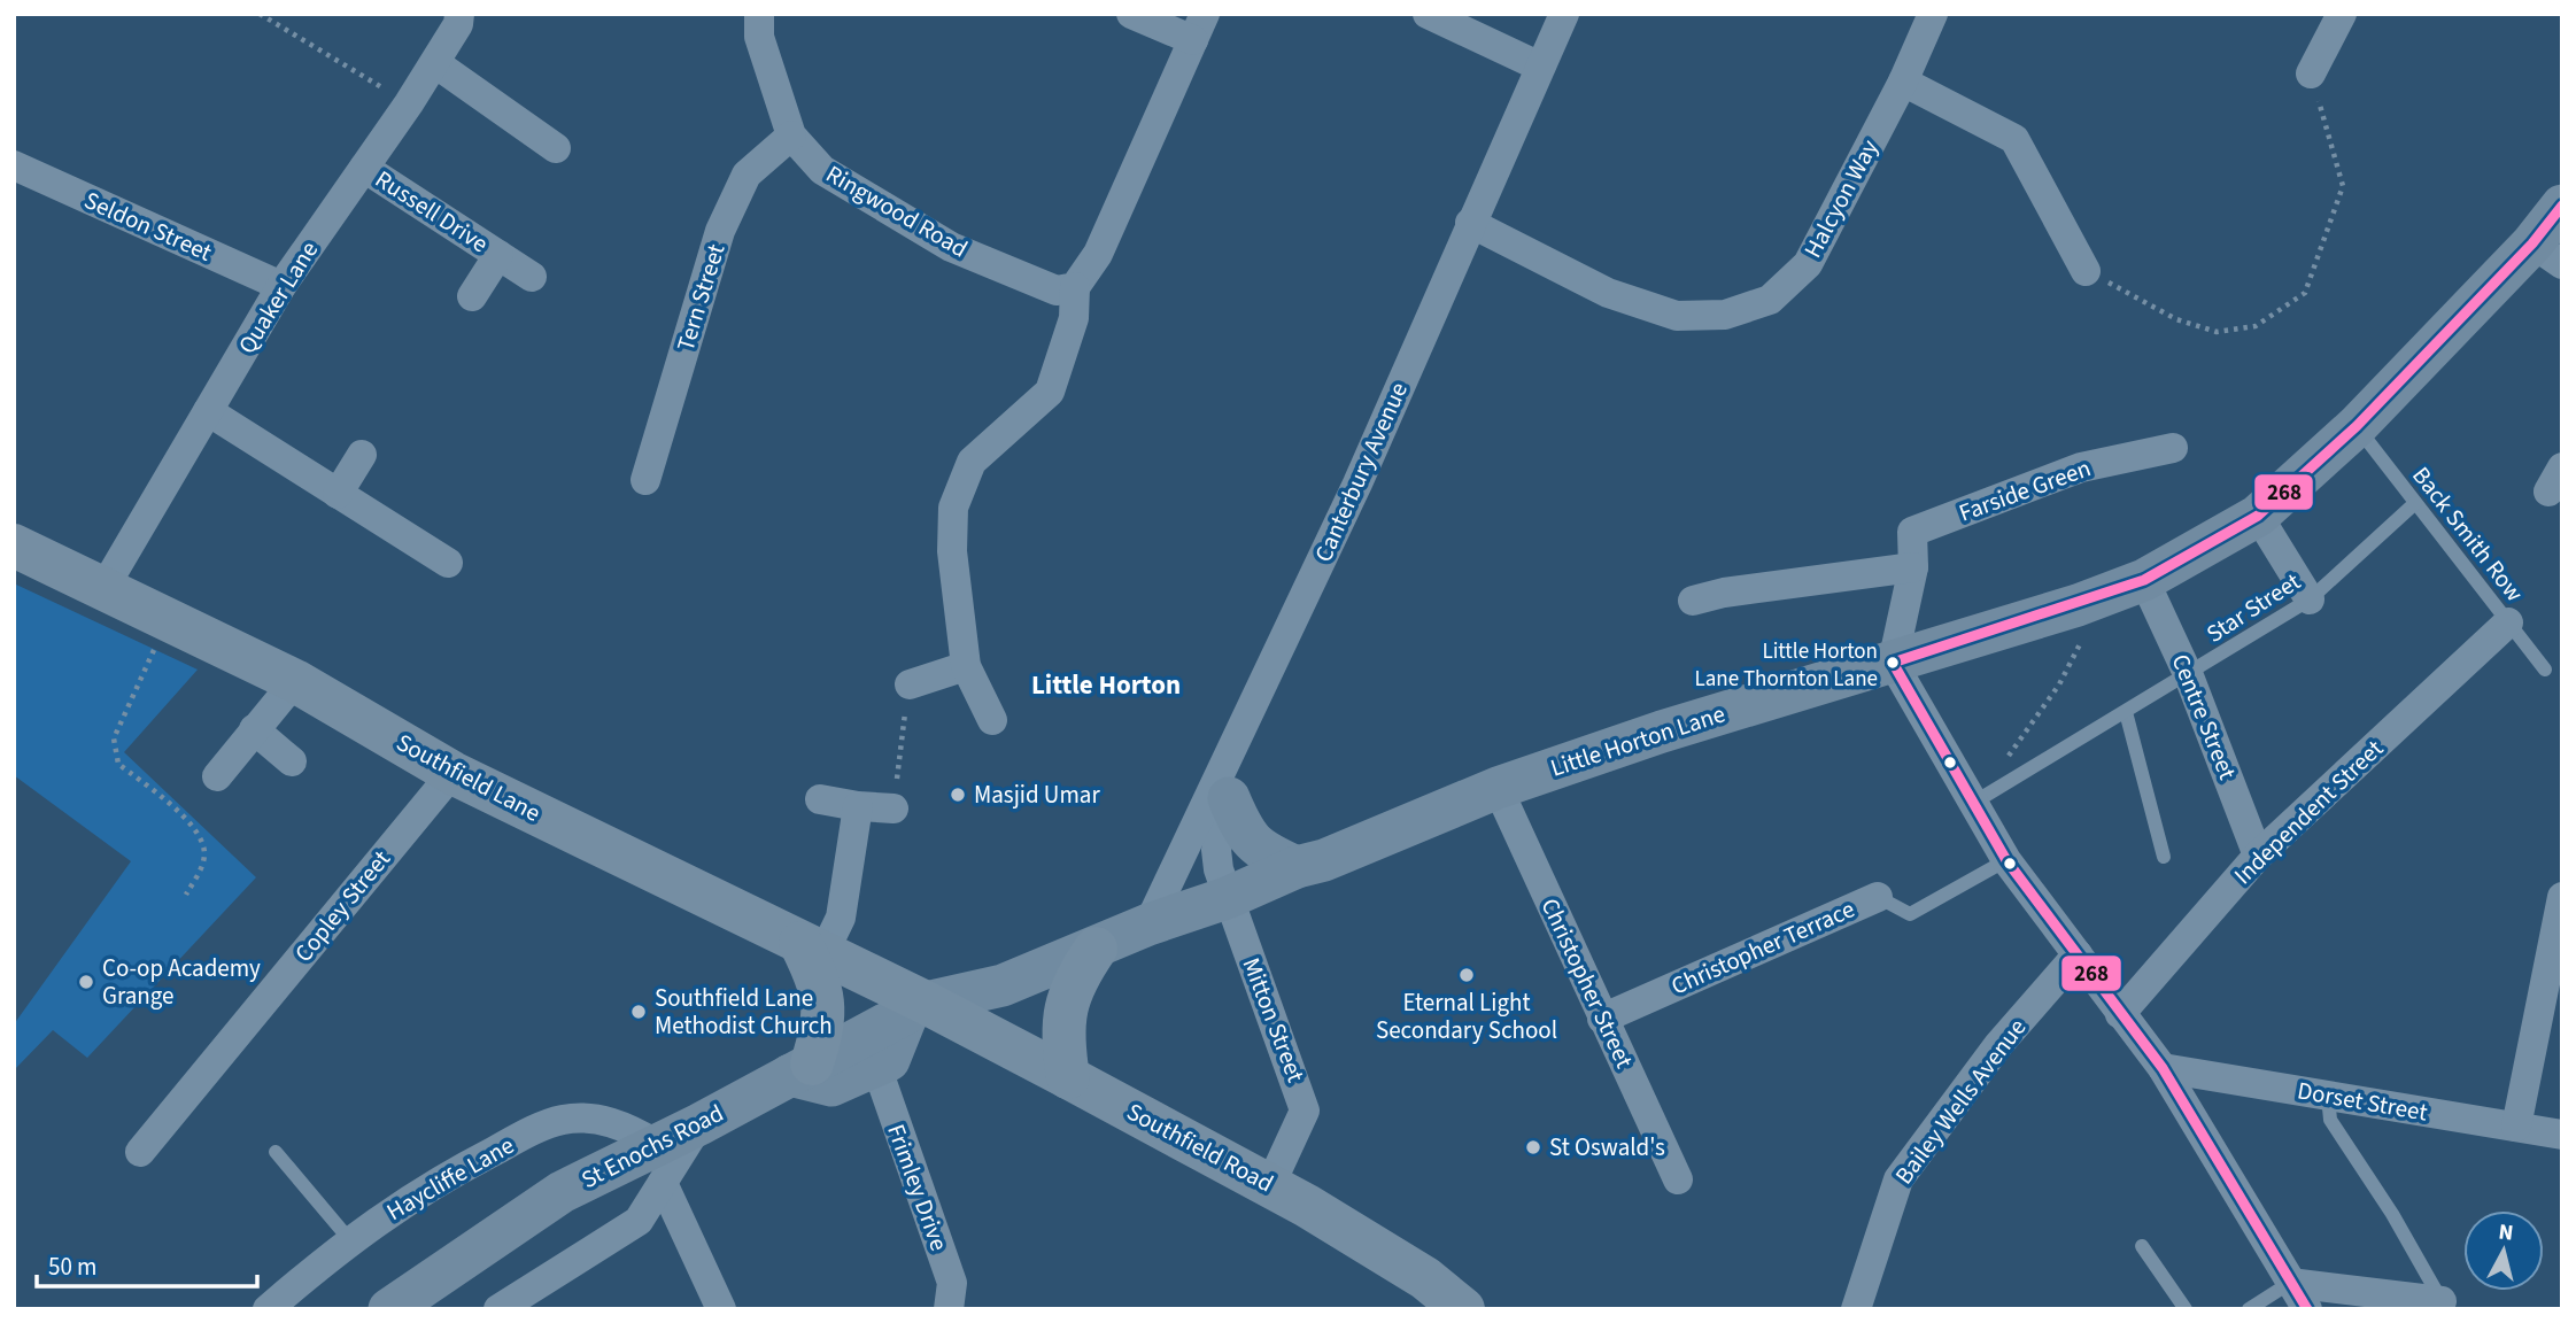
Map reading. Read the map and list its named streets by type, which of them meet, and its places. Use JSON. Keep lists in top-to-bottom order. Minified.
{"streets":{"main road":["Southfield Lane","Southfield Road"],"street":["Halcyon Way","Russell Drive","Ringwood Road","Seldon Street","Quaker Lane","Tern Street","Canterbury Avenue","Farside Green","Centre Street","Little Horton Lane","Independent Street","Copley Street","Christopher Terrace","Christopher Street","Mitton Street","Bailey Wells Avenue","Dorset Street","St Enochs Road","Haycliffe Lane","Frimley Drive"],"lane":["Back Smith Row","Star Street"]},"crossings":[["Halcyon Way","Canterbury Avenue"],["Russell Drive","Quaker Lane"],["Ringwood Road","Tern Street"],["Seldon Street","Quaker Lane"],["Quaker Lane","Southfield Lane"],["Canterbury Avenue","Little Horton Lane"],["Canterbury Avenue","Mitton Street"],["Farside Green","Little Horton Lane"],["Back Smith Row","Star Street"],["Back Smith Row","Little Horton Lane"],["Back Smith Row","Independent Street"],["Star Street","Centre Street"],["Centre Street","Little Horton Lane"],["Centre Street","Independent Street"],["Little Horton Lane","Southfield Lane"],["Little Horton Lane","Christopher Street"],["Little Horton Lane","Mitton Street"],["Little Horton Lane","St Enochs Road"],["Little Horton Lane","Southfield Road"],["Southfield Lane","Copley Street"],["Southfield Lane","St Enochs Road"],["Southfield Lane","Southfield Road"],["Christopher Terrace","Christopher Street"],["Mitton Street","Southfield Road"],["St Enochs Road","Southfield Road"],["St Enochs Road","Haycliffe Lane"]],"districts":["Little Horton"],"places":["Little Horton Lane Thornton Lane","Masjid Umar","Eternal Light Secondary School","Co-op Academy Grange","Southfield Lane Methodist Church","St Oswald's"],"lines":["transit line 268"],"scale_bar":"50 m","north":"top"}
